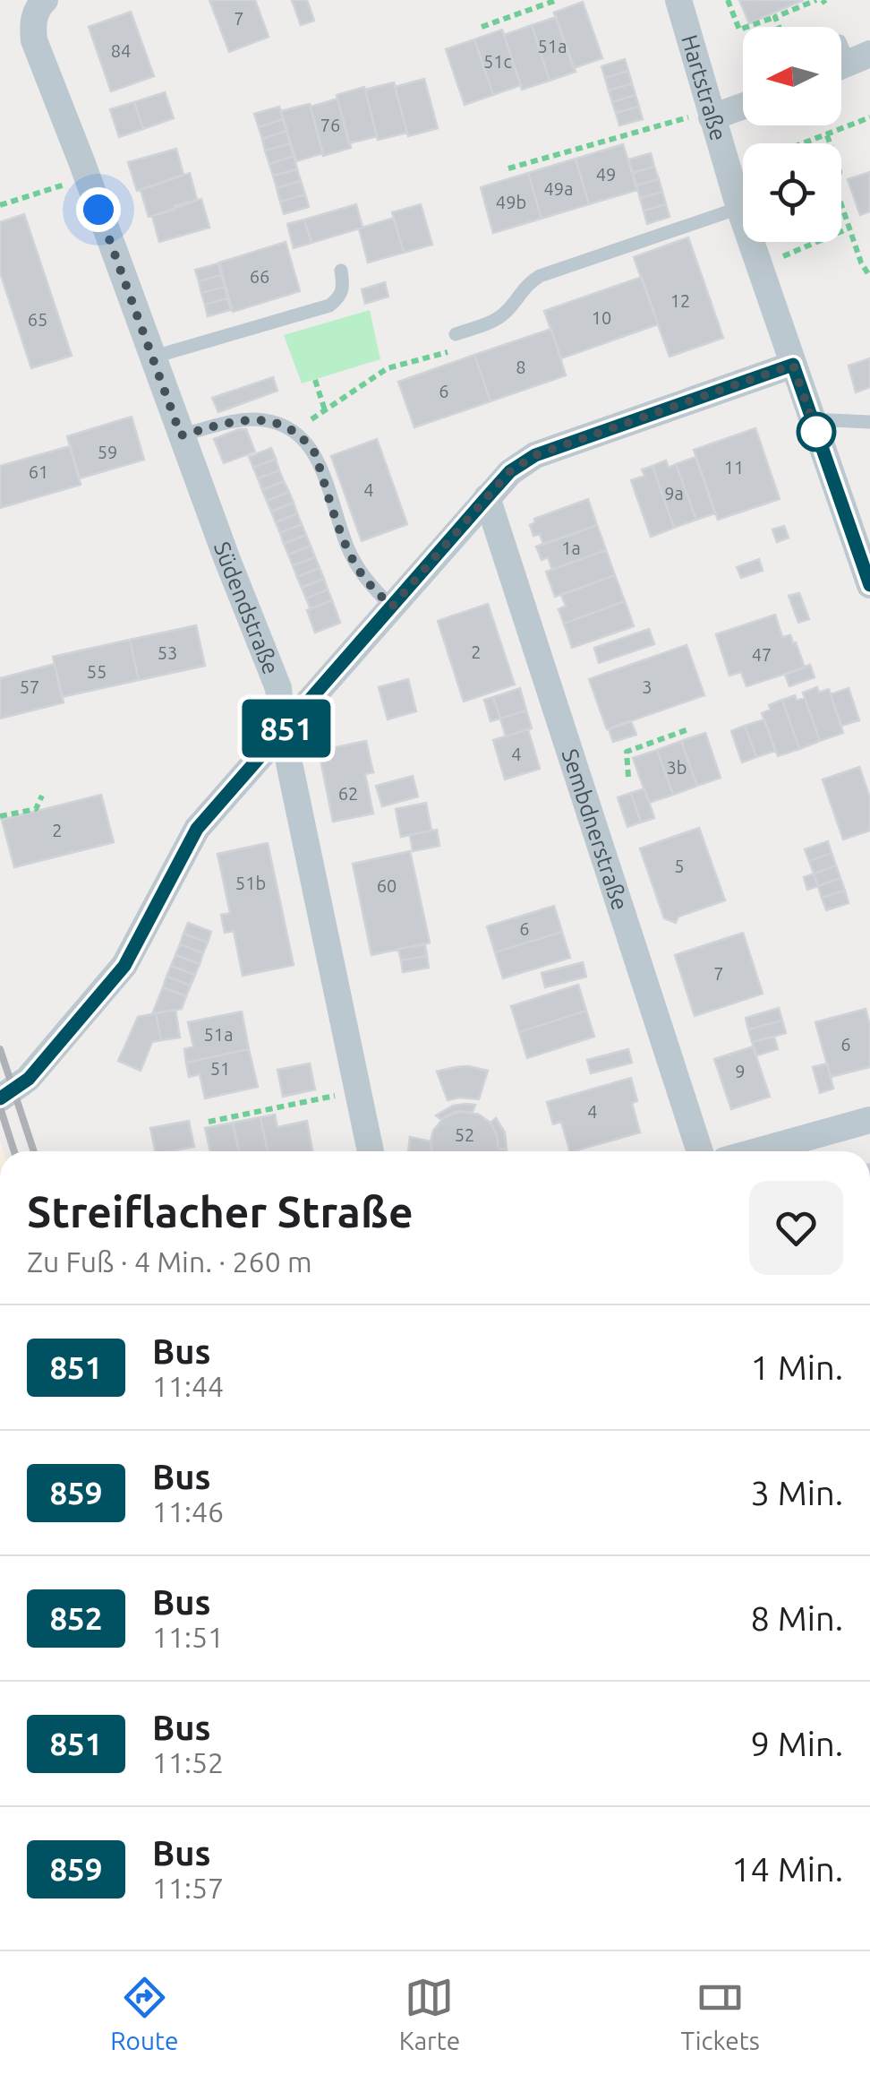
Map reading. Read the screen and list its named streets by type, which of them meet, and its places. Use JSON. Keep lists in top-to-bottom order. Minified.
{"streets":{"street":["Hartstraße","Südendstraße","Sembdnerstraße"]},"lines":["bus line 851"],"house_numbers":["7","51a","84","51c","76","49","49a","49b","66","12","10","65","8","6","59","11","61","4","9a","1a","2","53","47","55","57","3","4","3b","62","2","5","51b","60","6","7","51a","6","51","9","4","52"],"north":"left","page":{"on_map":"851","heading":["Streiflacher Straße","Zu Fuß · 4 Min. · 260 m"],"list":[{"mark":"851","name":"Bus","note":"11:44","value":"1 Min."},{"mark":"859","name":"Bus","note":"11:46","value":"3 Min."},{"mark":"852","name":"Bus","note":"11:51","value":"8 Min."},{"mark":"851","name":"Bus","note":"11:52","value":"9 Min."},{"mark":"859","name":"Bus","note":"11:57","value":"14 Min."}],"tabs":["Route","Karte","Tickets"]}}
